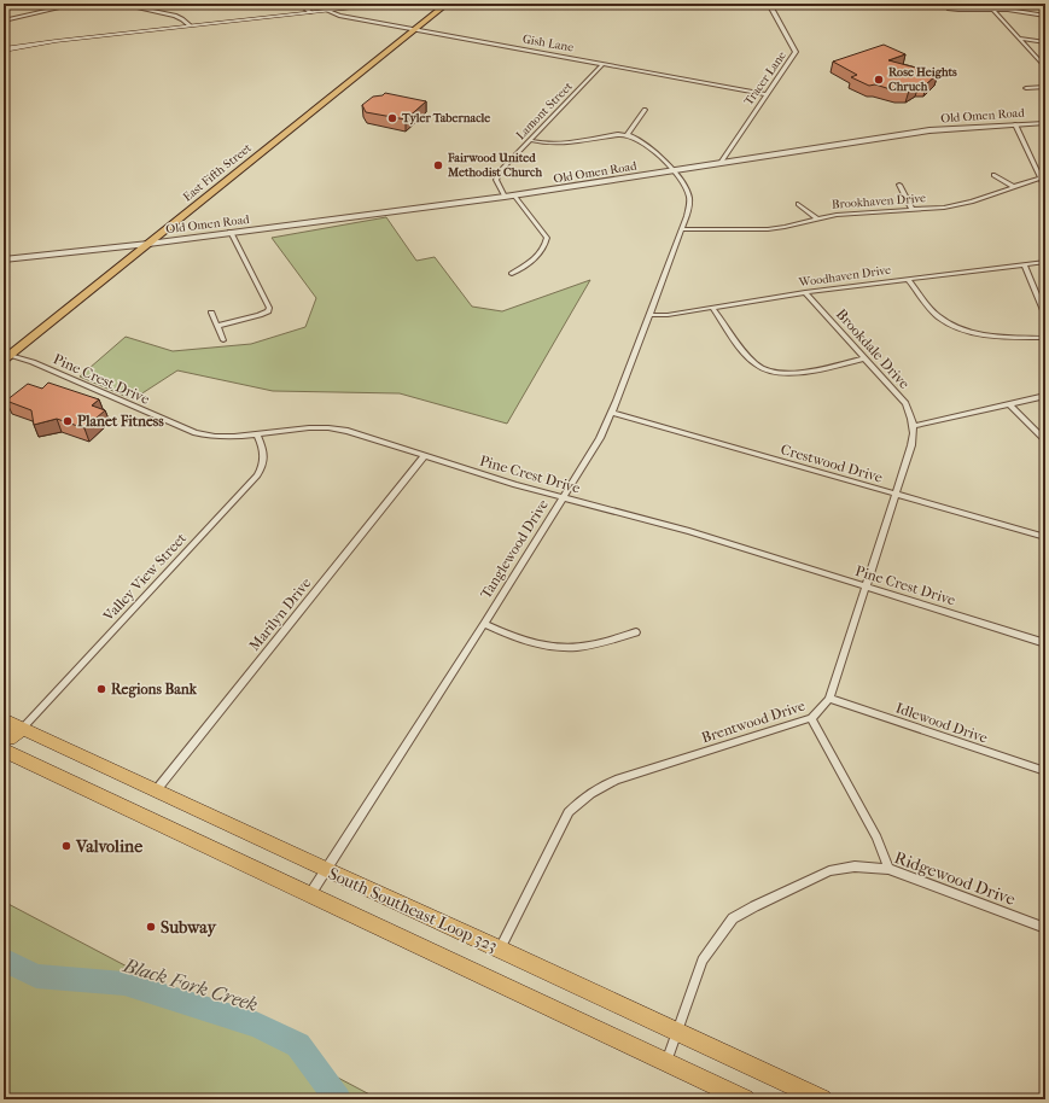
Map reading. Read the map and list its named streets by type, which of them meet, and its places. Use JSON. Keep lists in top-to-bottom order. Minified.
{"streets":{"highway":["South Southeast Loop 323"],"main road":["East Fifth Street"],"street":["Gish Lane","Tracer Lane","Lamont Street","Old Omen Road","Brookhaven Drive","Woodhaven Drive","Brookdale Drive","Pine Crest Drive","Crestwood Drive","Tanglewood Drive","Valley View Street","Marilyn Drive","Brentwood Drive","Idlewood Drive","Ridgewood Drive"]},"crossings":[["Gish Lane","Tracer Lane"],["Gish Lane","Lamont Street"],["Gish Lane","East Fifth Street"],["Tracer Lane","Old Omen Road"],["Lamont Street","Old Omen Road"],["Old Omen Road","East Fifth Street"],["Old Omen Road","Tanglewood Drive"],["East Fifth Street","Pine Crest Drive"],["Brookhaven Drive","Tanglewood Drive"],["Woodhaven Drive","Brookdale Drive"],["Woodhaven Drive","Tanglewood Drive"],["Brookdale Drive","Brentwood Drive"],["Pine Crest Drive","Tanglewood Drive"],["Pine Crest Drive","Valley View Street"],["Pine Crest Drive","Marilyn Drive"],["Pine Crest Drive","Brentwood Drive"],["Crestwood Drive","Tanglewood Drive"],["Crestwood Drive","Brentwood Drive"],["Tanglewood Drive","South Southeast Loop 323"],["Valley View Street","South Southeast Loop 323"],["Marilyn Drive","South Southeast Loop 323"],["Brentwood Drive","Idlewood Drive"],["Brentwood Drive","South Southeast Loop 323"],["Ridgewood Drive","South Southeast Loop 323"]],"water":["Black Fork Creek"],"places":["Rose Heights Chruch","Tyler Tabernacle","Fairwood United Methodist Church","Planet Fitness","Regions Bank","Valvoline","Subway"]}
